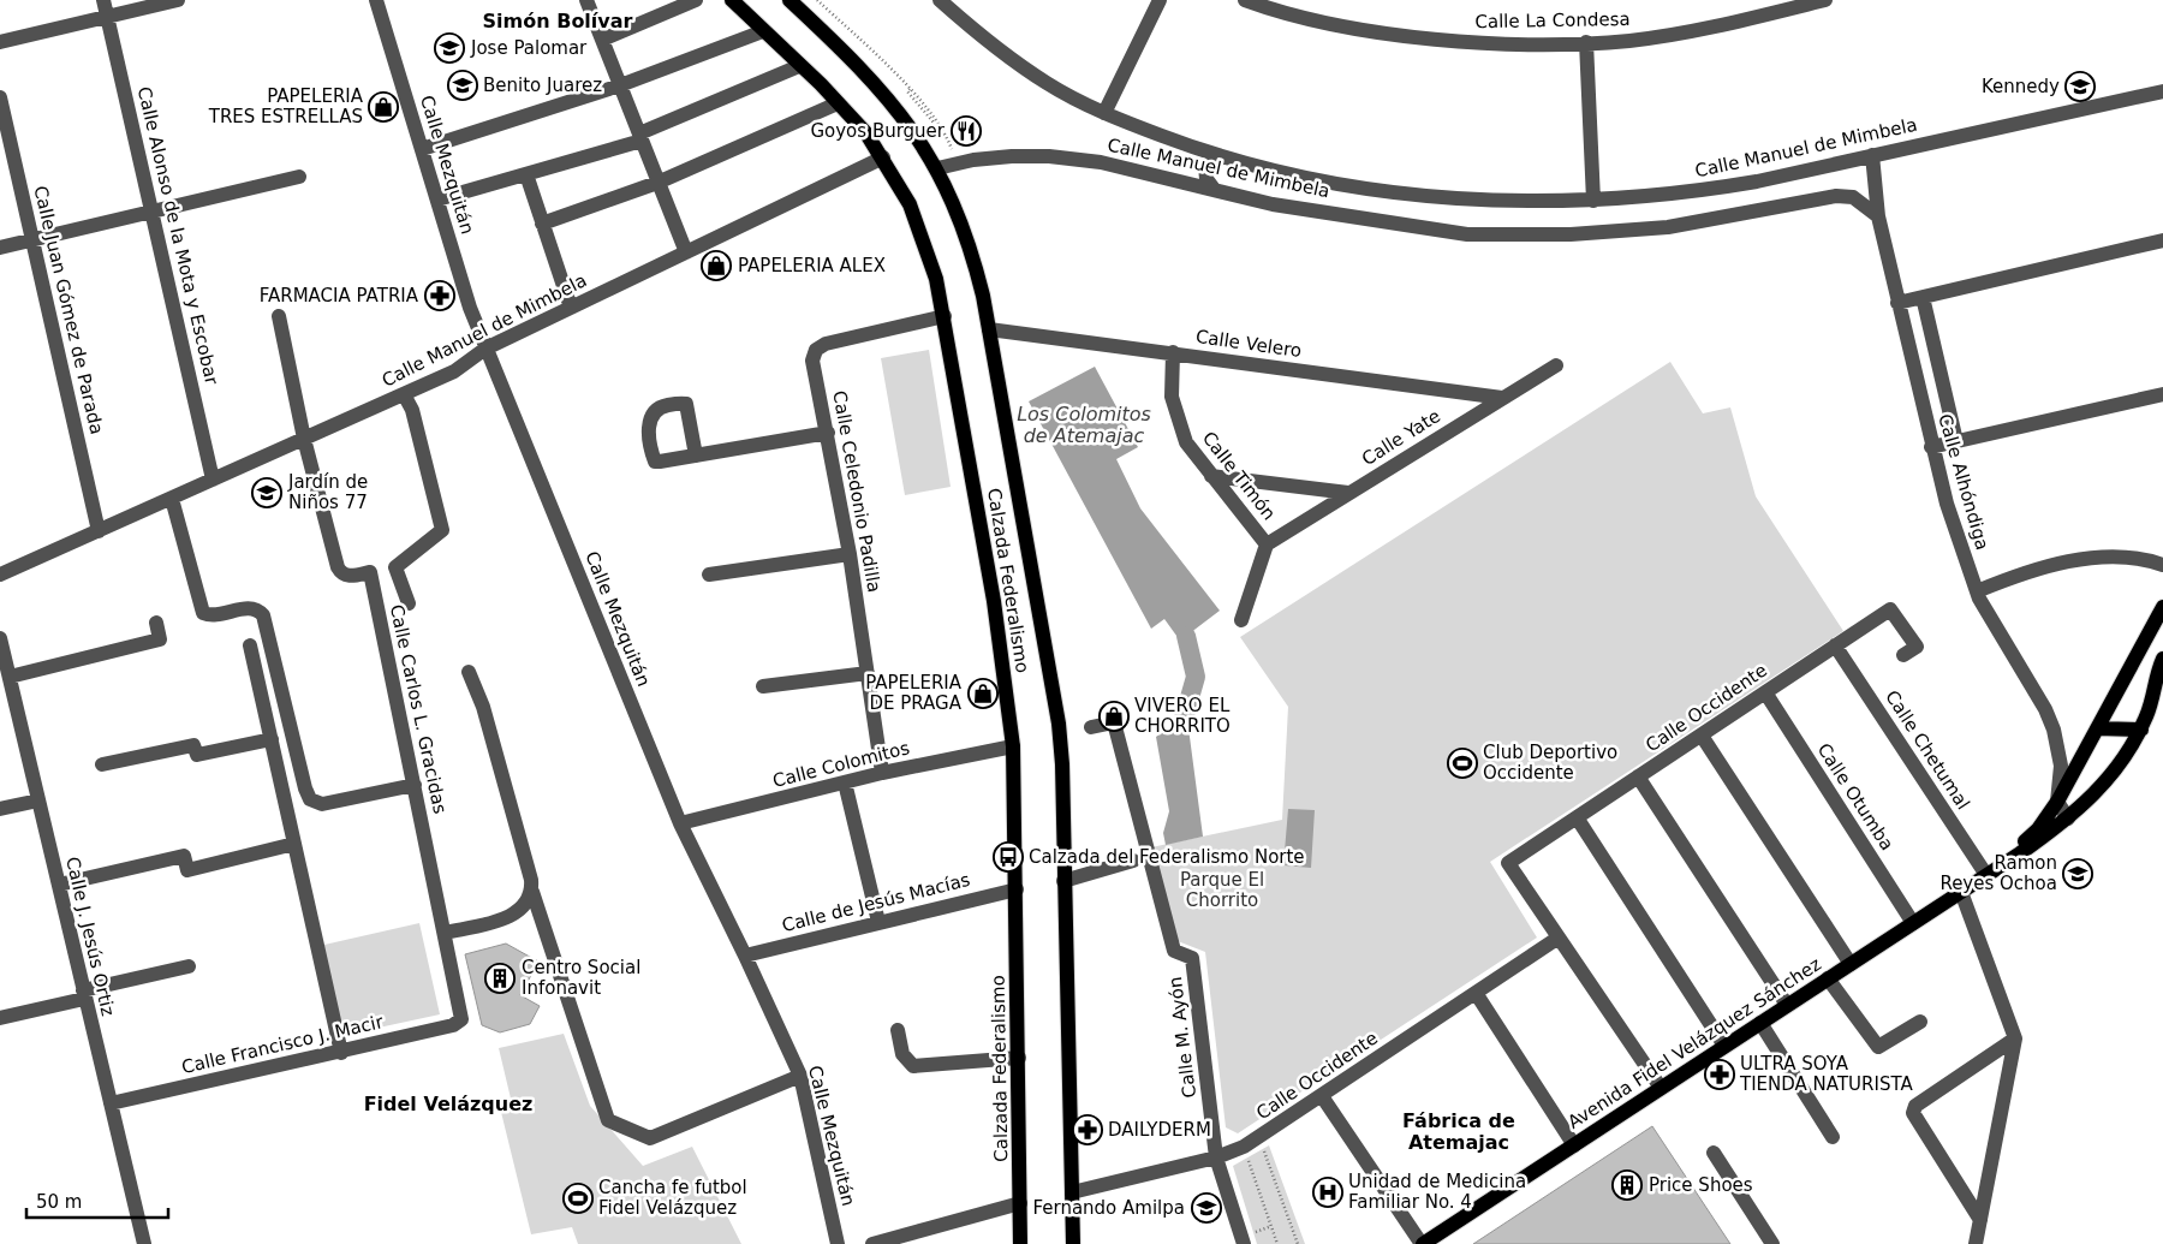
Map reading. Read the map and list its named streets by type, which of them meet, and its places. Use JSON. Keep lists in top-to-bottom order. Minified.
{"streets":{"main road":["Calzada Federalismo","Avenida Fidel Velázquez Sánchez"],"street":["Calle La Condesa","Calle Manuel de Mimbela","Calle Mezquitán","Calle Alonso de la Mota y Escobar","Calle Juan Gómez de Parada","Calle Velero","Calle Yate","Calle Timón","Calle Alhóndiga","Calle Celedonio Padilla","Calle Occidente","Calle Carlos L. Gracidas","Calle Chetumal","Calle Colomitos","Calle Otumba","Calle de Jesús Macías","Calle J. Jesús Ortiz","Calle M. Ayón","Calle Francisco J. Macir"]},"crossings":[["Calle Manuel de Mimbela","Calle Mezquitán"],["Calle Manuel de Mimbela","Calle Alonso de la Mota y Escobar"],["Calle Manuel de Mimbela","Calle Juan Gómez de Parada"],["Calle Manuel de Mimbela","Calle Alhóndiga"],["Calle Manuel de Mimbela","Calzada Federalismo"],["Calle Manuel de Mimbela","Calle Carlos L. Gracidas"],["Calle Mezquitán","Calle Colomitos"],["Calle Mezquitán","Calle de Jesús Macías"],["Calle Velero","Calle Yate"],["Calle Velero","Calle Timón"],["Calle Velero","Calzada Federalismo"],["Calle Yate","Calle Timón"],["Calle Alhóndiga","Avenida Fidel Velázquez Sánchez"],["Calle Celedonio Padilla","Calzada Federalismo"],["Calle Celedonio Padilla","Calle Colomitos"],["Calzada Federalismo","Calle Occidente"],["Calzada Federalismo","Calle Colomitos"],["Calzada Federalismo","Calle de Jesús Macías"],["Calle Occidente","Calle Chetumal"],["Calle Occidente","Calle Otumba"],["Calle Occidente","Calle M. Ayón"],["Calle Carlos L. Gracidas","Calle Francisco J. Macir"],["Calle Chetumal","Avenida Fidel Velázquez Sánchez"],["Calle Otumba","Avenida Fidel Velázquez Sánchez"],["Calle J. Jesús Ortiz","Calle Francisco J. Macir"]],"districts":["Simón Bolívar","Fidel Velázquez","Fábrica de Atemajac"],"water":["Los Colomitos de Atemajac"],"parks":["Parque El Chorrito"],"places":{"school or university":["Jose Palomar","Benito Juarez","Kennedy","Jardín de Niños 77","Ramon Reyes Ochoa","Fernando Amilpa"],"shop":["PAPELERIA TRES ESTRELLAS","PAPELERIA ALEX","PAPELERIA DE PRAGA","VIVERO EL CHORRITO"],"restaurant":["Goyos Burguer"],"pharmacy":["FARMACIA PATRIA","ULTRA SOYA TIENDA NATURISTA","DAILYDERM"],"sports":["Club Deportivo Occidente","Cancha fe futbol Fidel Velázquez"],"bus stop":["Calzada del Federalismo Norte"],"building":["Centro Social Infonavit","Price Shoes"],"hospital":["Unidad de Medicina Familiar No. 4"]},"scale_bar":"50 m"}
